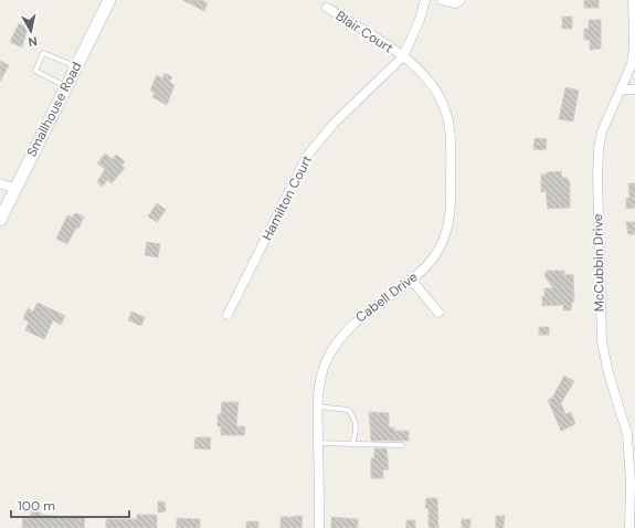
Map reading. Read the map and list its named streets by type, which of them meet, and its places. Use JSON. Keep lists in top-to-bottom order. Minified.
{"streets":{"street":["Blair Court","Smallhouse Road","Hamilton Court","McCubbin Drive","Cabell Drive"]},"crossings":[["Blair Court","Hamilton Court"],["Blair Court","Cabell Drive"],["Hamilton Court","Cabell Drive"]],"scale_bar":"100 m","north":"bottom"}
